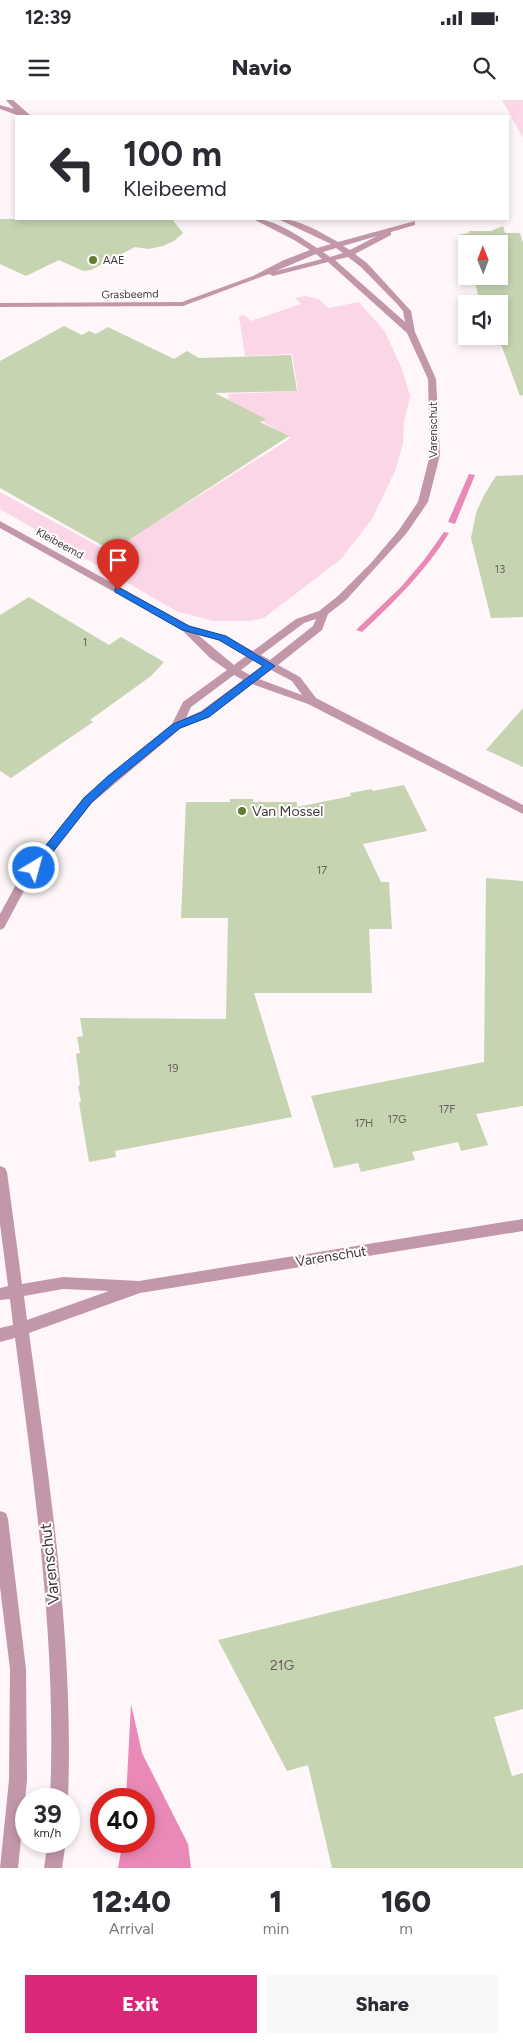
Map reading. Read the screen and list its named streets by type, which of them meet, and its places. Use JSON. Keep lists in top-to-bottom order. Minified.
{"streets":{"street":["Grasbeemd","Varenschut","Kleibeemd"]},"crossings":[["Grasbeemd","Varenschut"],["Varenschut","Kleibeemd"]],"places":["AAE","Van Mossel"],"house_numbers":["13","1","17","19","17F","17G","17H","21G"],"north":"top","page":{"status":"12:39","header":"Navio","turn":["100 m","Kleibeemd"],"speed":"39 km/h","limit":"40","eta":["12:40","Arrival","1","min","160","m"],"buttons":["Exit","Share"]}}
